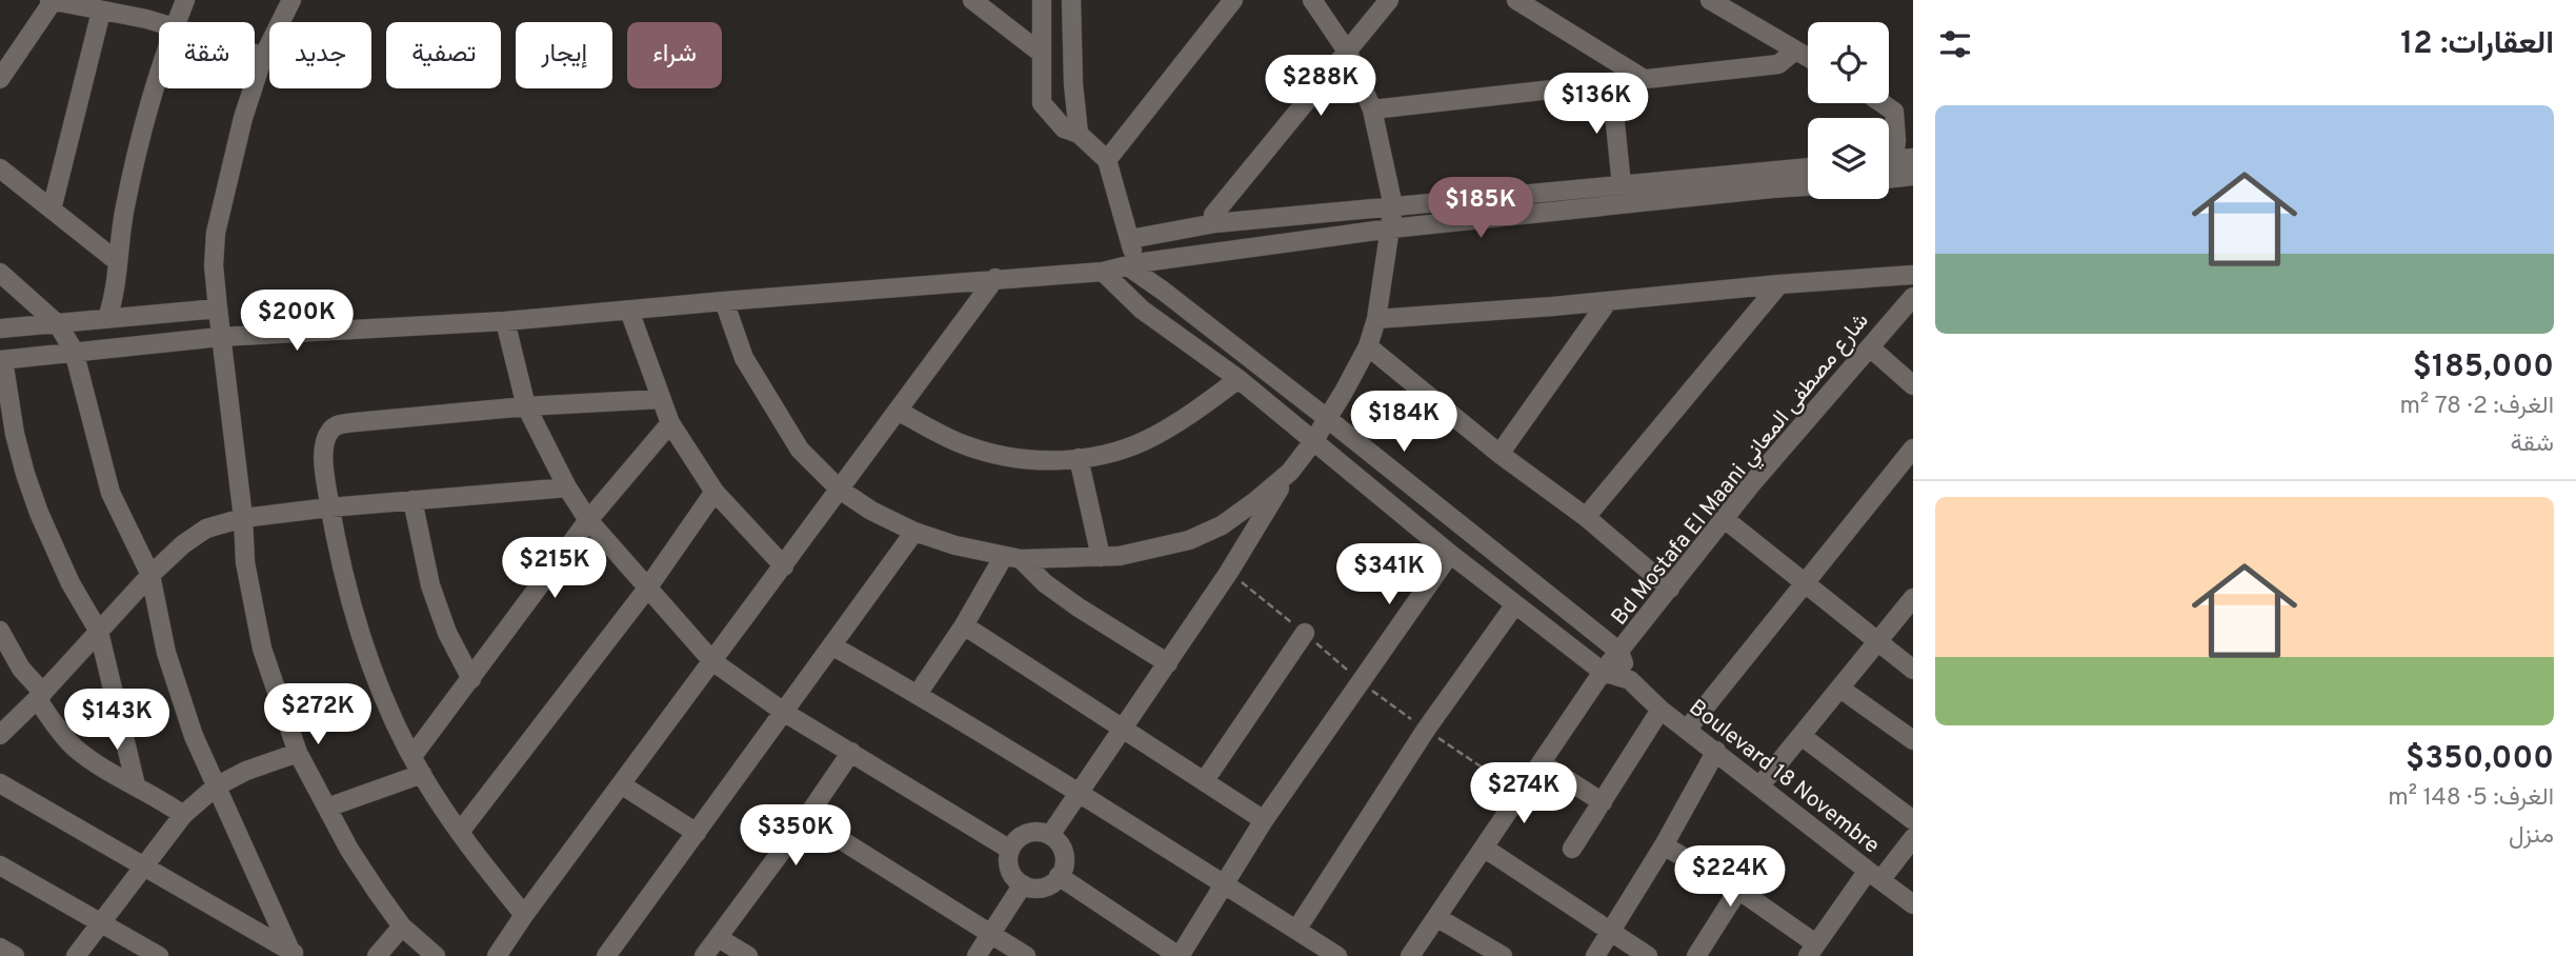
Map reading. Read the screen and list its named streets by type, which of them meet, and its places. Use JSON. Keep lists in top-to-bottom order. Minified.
{"streets":{"street":["Bd Mostafa El Maani شارع مصطفى المعاني","Boulevard 18 Novembre"]},"page":{"heading":"العقارات: 12","chip":["شراء","إيجار","تصفية","جديد","شقة"],"price":["$288K","$136K","$185K","$200K","$184K","$215K","$341K","$272K","$143K","$274K","$350K","$224K"],"list":[{"name":"$185,000","note":"الغرف: 2 · 78 m² · شقة"},{"name":"$350,000","note":"الغرف: 5 · 148 m² · منزل"}]}}
